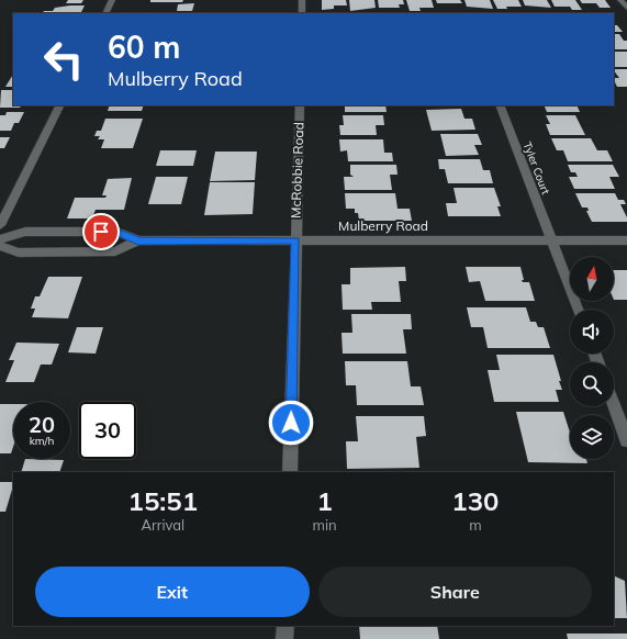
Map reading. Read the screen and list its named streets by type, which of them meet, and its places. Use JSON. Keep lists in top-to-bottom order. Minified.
{"streets":{"street":["Tyler Court","McRobbie Road","Mulberry Road"]},"crossings":[["Tyler Court","Mulberry Road"],["McRobbie Road","Mulberry Road"]],"north":"top","page":{"turn":["60 m","Mulberry Road"],"speed":"20 km/h","limit":"30","eta":["15:51","Arrival","1","min","130","m"],"buttons":["Exit","Share"]}}
